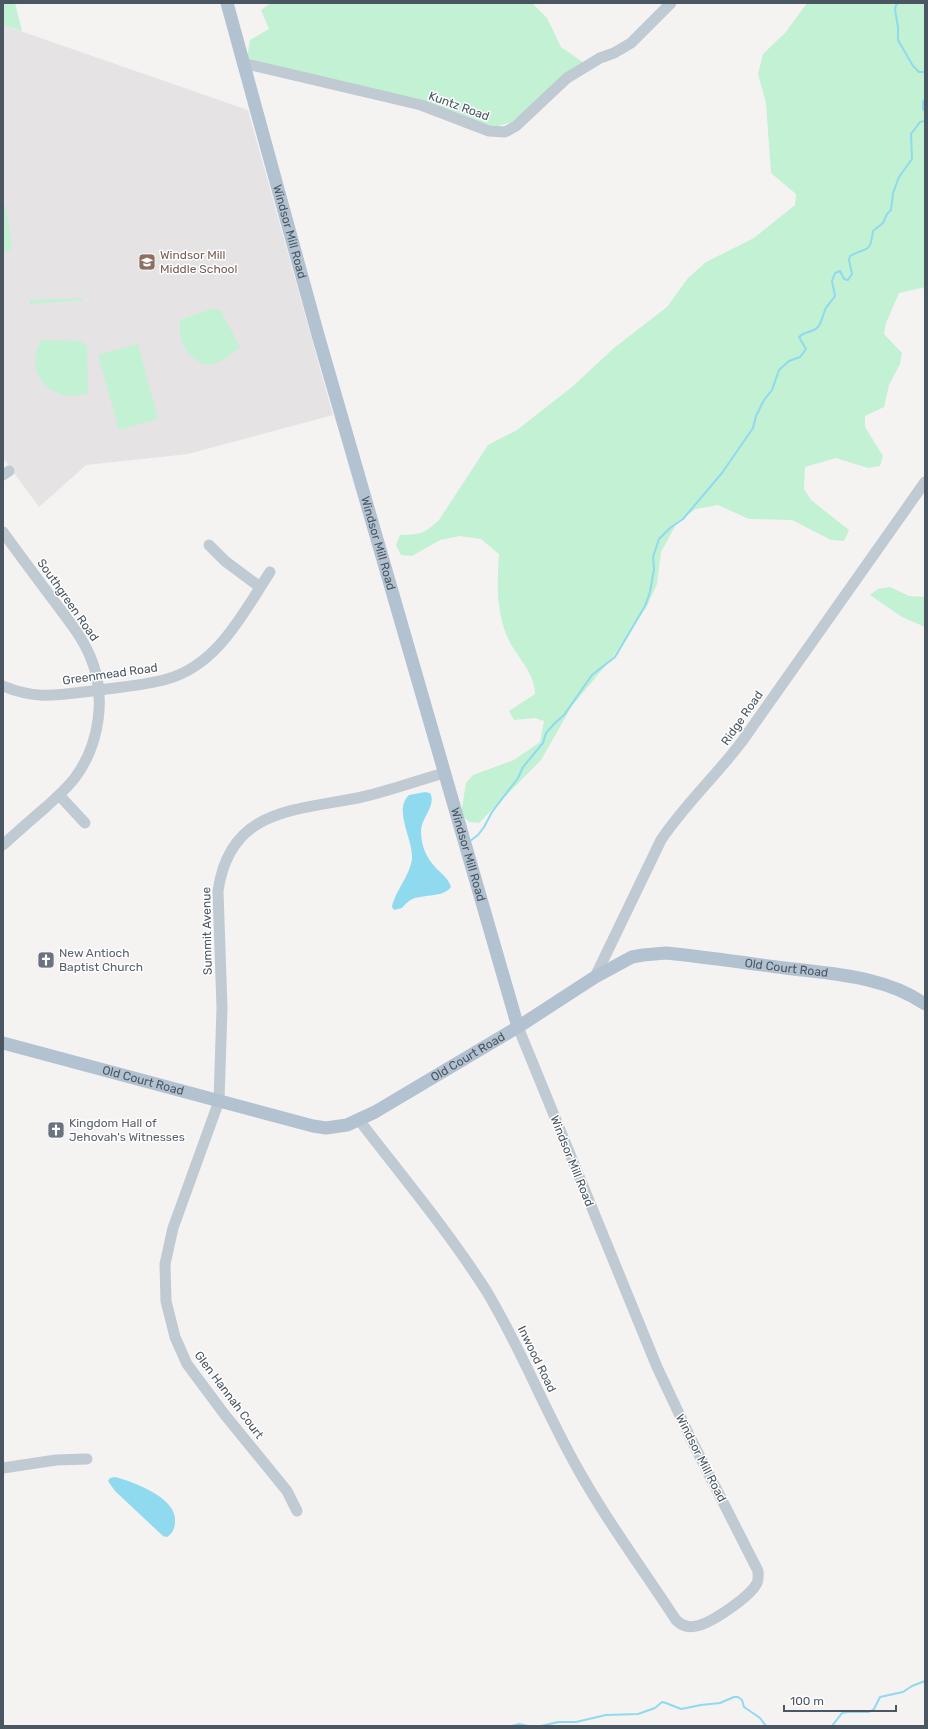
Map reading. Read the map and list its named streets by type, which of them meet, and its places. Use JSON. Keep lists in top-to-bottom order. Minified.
{"streets":{"main road":["Windsor Mill Road","Old Court Road"],"street":["Kuntz Road","Southgreen Road","Greenmead Road","Ridge Road","Summit Avenue","Inwood Road","Glen Hannah Court"]},"crossings":[["Kuntz Road","Windsor Mill Road"],["Windsor Mill Road","Summit Avenue"],["Windsor Mill Road","Old Court Road"],["Windsor Mill Road","Inwood Road"],["Southgreen Road","Greenmead Road"],["Ridge Road","Old Court Road"],["Summit Avenue","Old Court Road"],["Summit Avenue","Glen Hannah Court"],["Old Court Road","Inwood Road"],["Old Court Road","Glen Hannah Court"]],"places":{"school or university":["Windsor Mill Middle School"],"church":["New Antioch Baptist Church","Kingdom Hall of Jehovah's Witnesses"]},"scale_bar":"100 m"}
